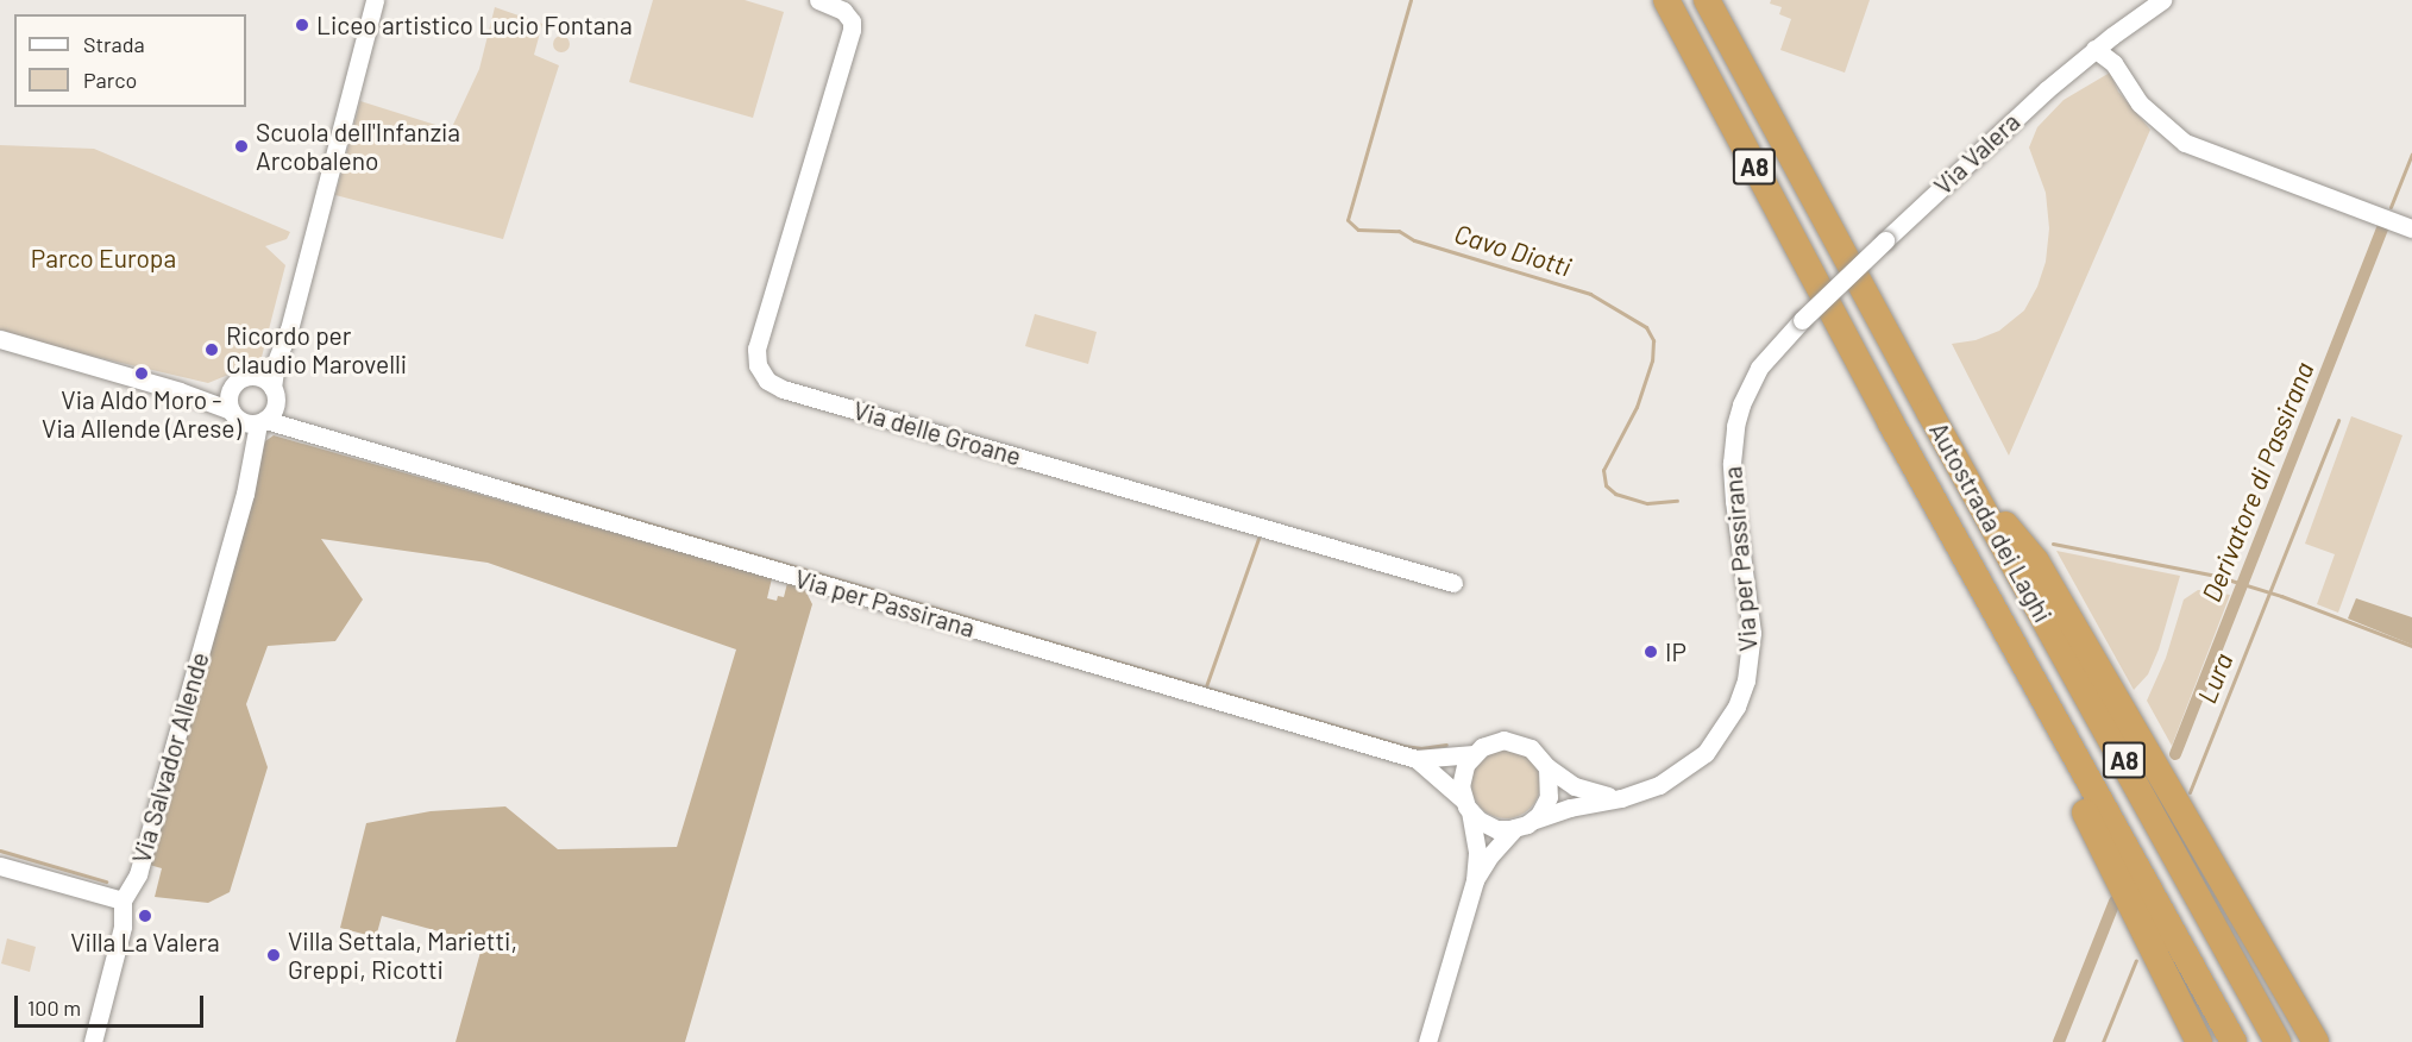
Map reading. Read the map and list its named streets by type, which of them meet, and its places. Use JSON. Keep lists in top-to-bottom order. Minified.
{"streets":{"highway":["A8","Autostrada dei Laghi"],"street":["Via Valera","Via delle Groane","Via per Passirana","Via Salvador Allende"]},"crossings":[["Via Valera","Via per Passirana"],["Via per Passirana","Via Salvador Allende"]],"water":["Cavo Diotti","Derivatore di Passirana","Lura"],"parks":["Parco Europa"],"places":["Liceo artistico Lucio Fontana","Scuola dell'Infanzia Arcobaleno","Ricordo per Claudio Marovelli","Via Aldo Moro - Via Allende (Arese)","IP","Villa La Valera","Villa Settala, Marietti, Greppi, Ricotti"],"legend":["Strada","Parco"],"scale_bar":"100 m"}
